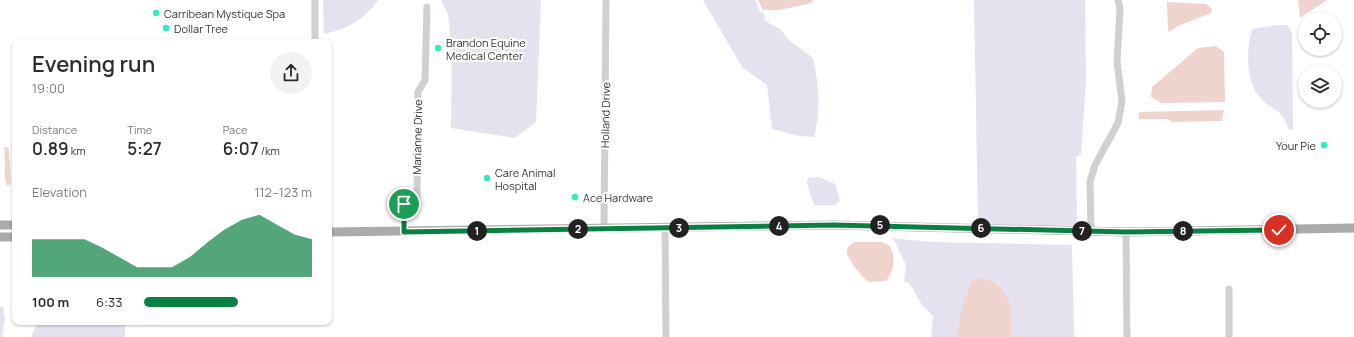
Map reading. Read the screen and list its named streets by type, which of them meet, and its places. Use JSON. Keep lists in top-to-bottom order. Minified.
{"streets":{"street":["Holland Drive","Marianne Drive"]},"places":["Carribean Mystique Spa","Dollar Tree","Brandon Equine Medical Center","Your Pie","Care Animal Hospital","Ace Hardware"],"page":{"heading":["Evening run","19:00"],"stats":[["Distance","0.89 km"],["Time","5:27"],["Pace","6:07 /km"]],"chart":["Elevation","112–123 m"],"pins":["5","4","3","6","2","1","7","8"],"list":[{"name":"100 m","note":"6:33"}]}}
